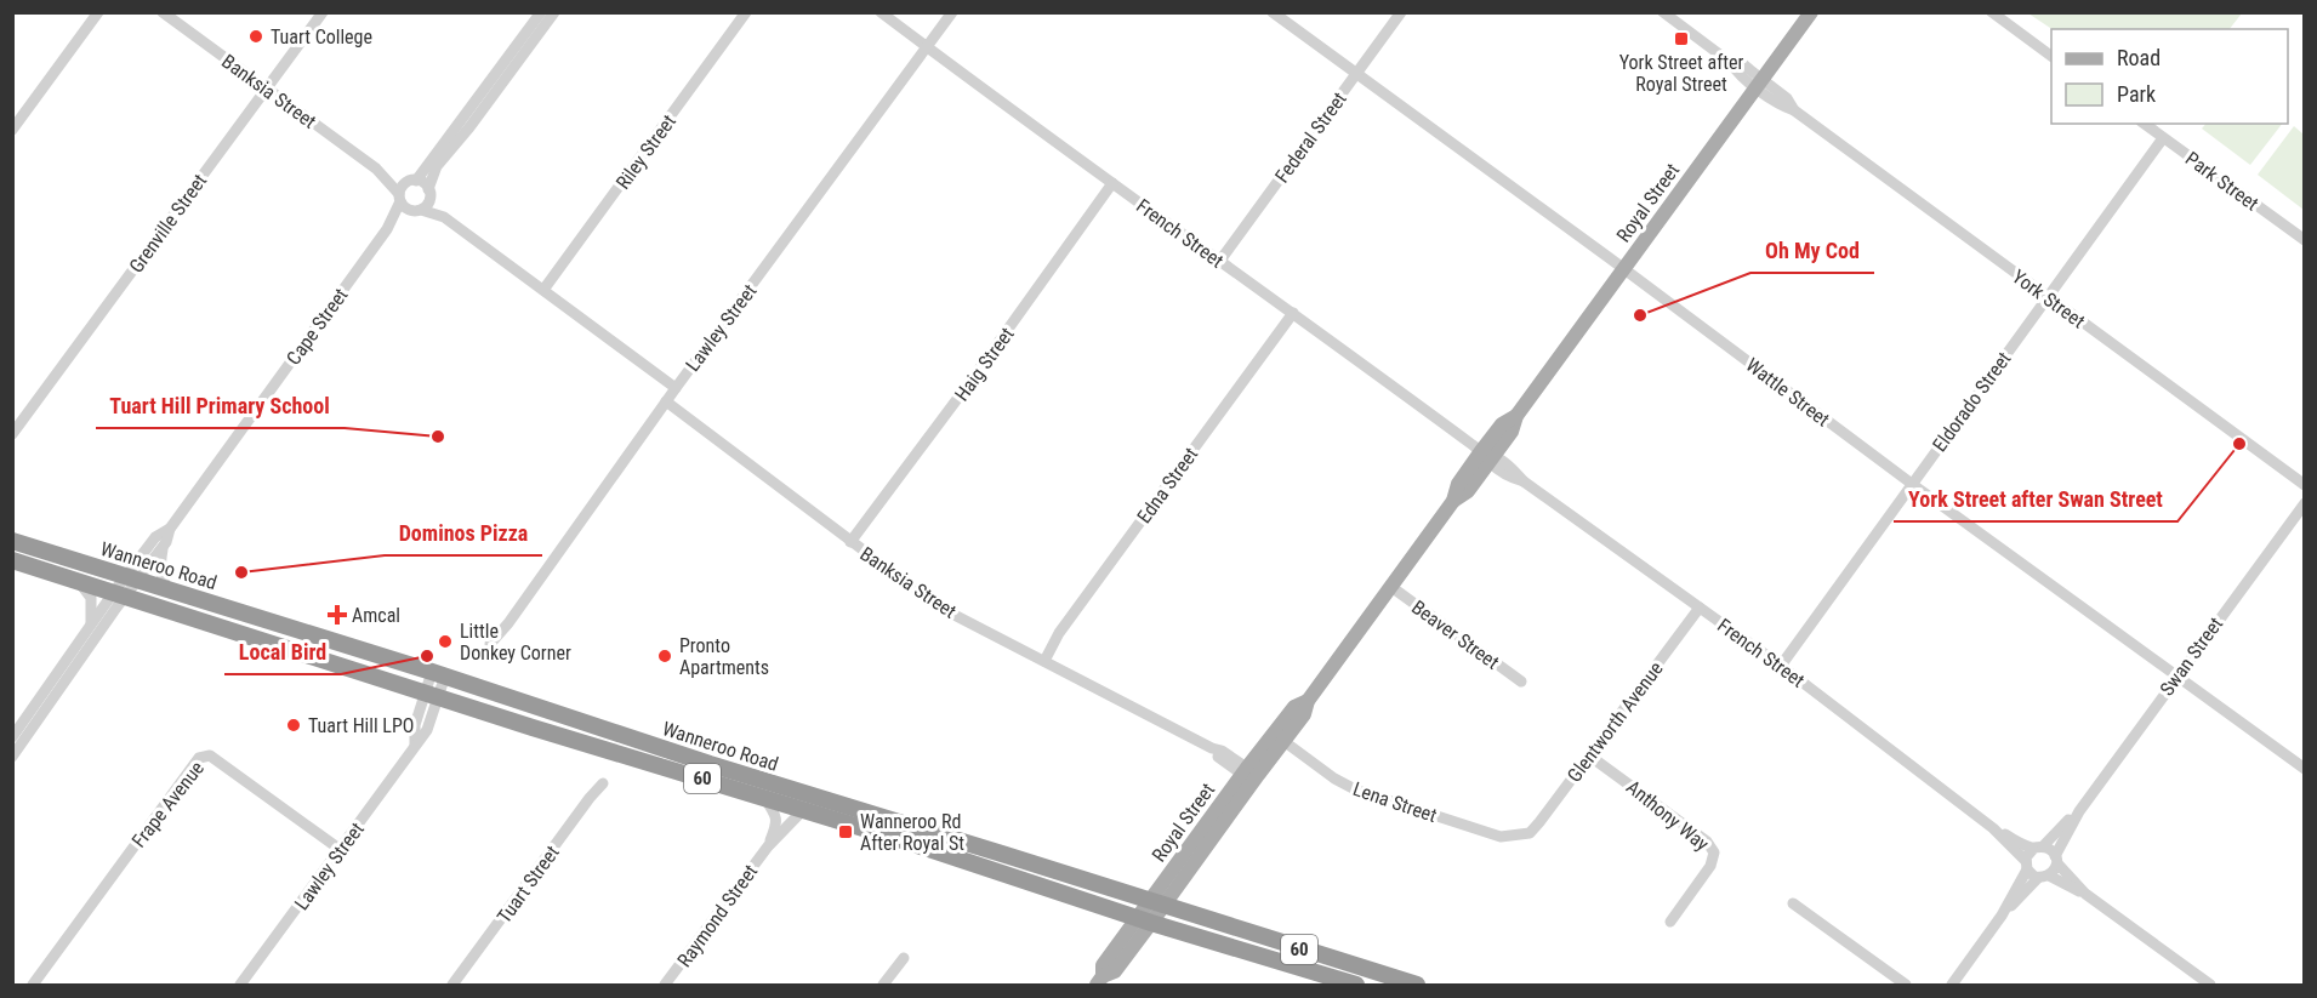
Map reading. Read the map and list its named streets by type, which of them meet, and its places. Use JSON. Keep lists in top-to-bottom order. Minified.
{"streets":{"highway":["Wanneroo Road","60"],"main road":["Royal Street"],"street":["Banksia Street","Federal Street","Riley Street","Park Street","Grenville Street","French Street","York Street","Cape Street","Lawley Street","Haig Street","Wattle Street","Eldorado Street","Edna Street","Beaver Street","Swan Street","Glentworth Avenue","Lena Street","Frape Avenue","Anthony Way","Tuart Street","Raymond Street"]},"crossings":[["Banksia Street","Royal Street"],["Banksia Street","Grenville Street"],["Banksia Street","Cape Street"],["Banksia Street","Lawley Street"],["Banksia Street","Haig Street"],["Banksia Street","Edna Street"],["Federal Street","French Street"],["Federal Street","Wattle Street"],["Park Street","Eldorado Street"],["Royal Street","French Street"],["Royal Street","York Street"],["Royal Street","Wattle Street"],["Royal Street","Wanneroo Road"],["Royal Street","Beaver Street"],["Royal Street","Lena Street"],["French Street","Lawley Street"],["French Street","Haig Street"],["French Street","Eldorado Street"],["French Street","Edna Street"],["French Street","Swan Street"],["French Street","Glentworth Avenue"],["York Street","Eldorado Street"],["Cape Street","Wanneroo Road"],["Lawley Street","Wanneroo Road"],["Lawley Street","Frape Avenue"],["Wattle Street","Eldorado Street"],["Wattle Street","Swan Street"],["Wanneroo Road","Raymond Street"],["Glentworth Avenue","Lena Street"],["Glentworth Avenue","Anthony Way"]],"places":{"other":["Tuart College","Oh My Cod","Tuart Hill Primary School","York Street after Swan Street","Dominos Pizza","Little Donkey Corner","Local Bird","Pronto Apartments","Tuart Hill LPO"],"transit":["York Street after Royal Street","Wanneroo Rd After Royal St"],"health":["Amcal"]},"legend":["Road","Park"]}
